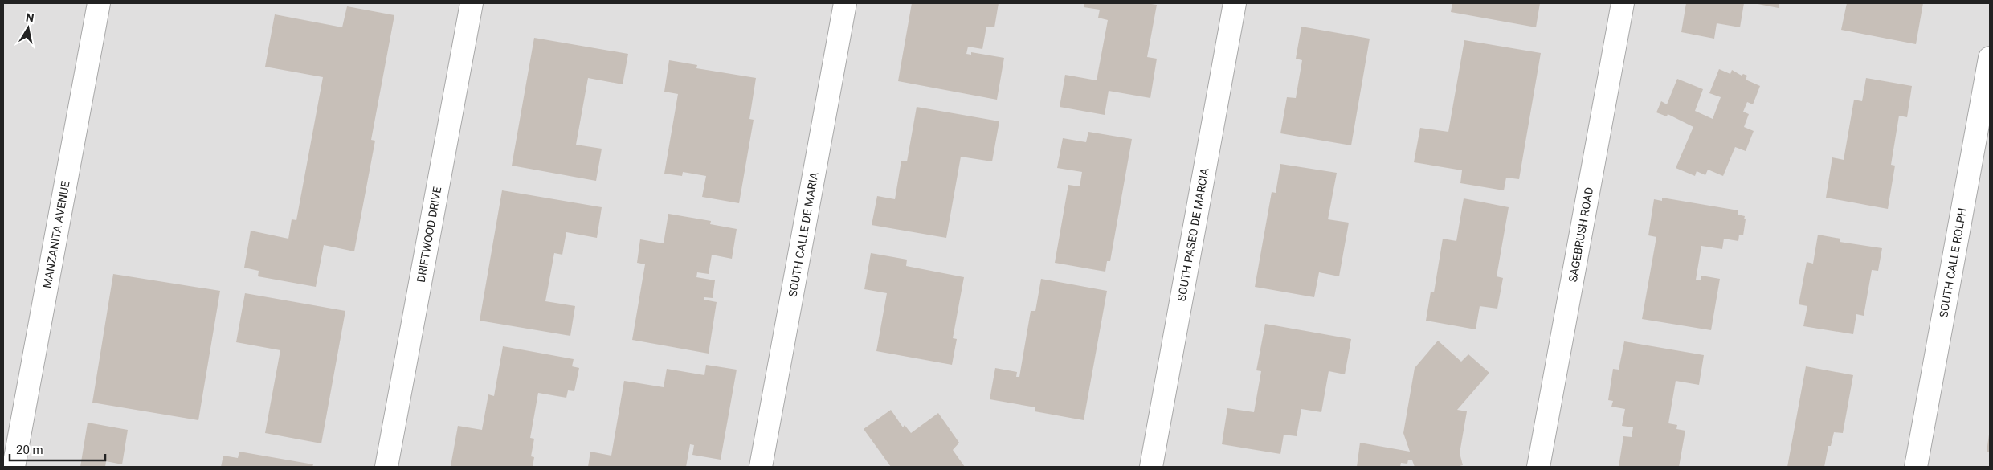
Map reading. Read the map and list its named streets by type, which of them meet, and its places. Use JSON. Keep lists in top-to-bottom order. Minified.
{"streets":{"street":["MANZANITA AVENUE","DRIFTWOOD DRIVE","SOUTH CALLE DE MARIA","SOUTH PASEO DE MARCIA","SAGEBRUSH ROAD","SOUTH CALLE ROLPH"]},"scale_bar":"20 m","north":"top"}
